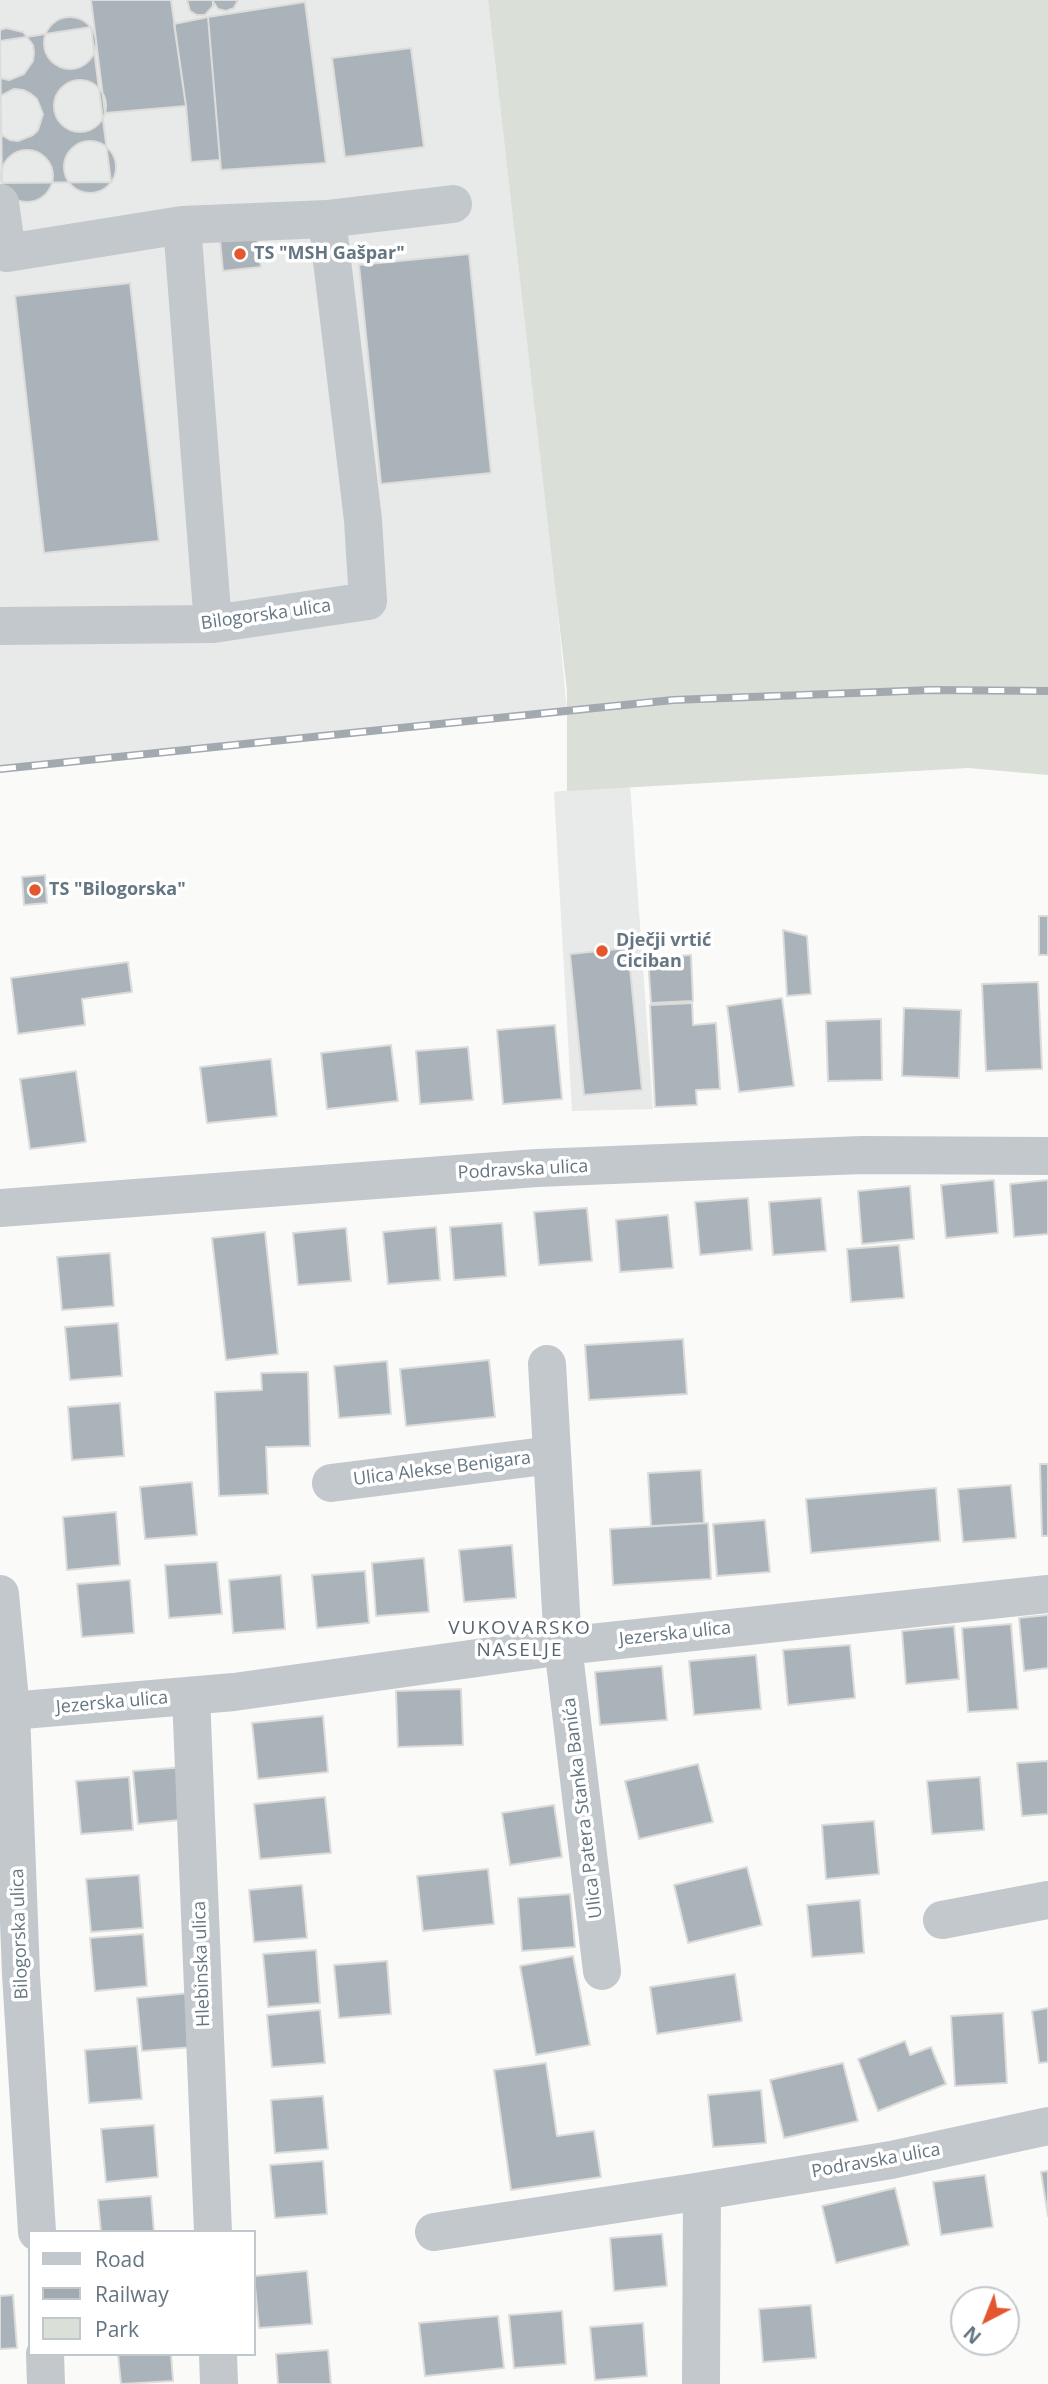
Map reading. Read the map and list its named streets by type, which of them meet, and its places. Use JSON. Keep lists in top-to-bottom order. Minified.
{"streets":{"street":["Bilogorska ulica","Podravska ulica","Ulica Alekse Benigara","Jezerska ulica","Ulica Patera Stanka Banića","Hlebinska ulica"]},"crossings":[["Bilogorska ulica","Jezerska ulica"],["Ulica Alekse Benigara","Jezerska ulica"],["Ulica Alekse Benigara","Ulica Patera Stanka Banića"],["Jezerska ulica","Ulica Patera Stanka Banića"],["Jezerska ulica","Hlebinska ulica"]],"districts":["VUKOVARSKO NASELJE"],"places":["TS \"MSH Gašpar\"","TS \"Bilogorska\"","Dječji vrtić Ciciban"],"legend":["Road","Railway","Park"],"north":"bottom left"}
